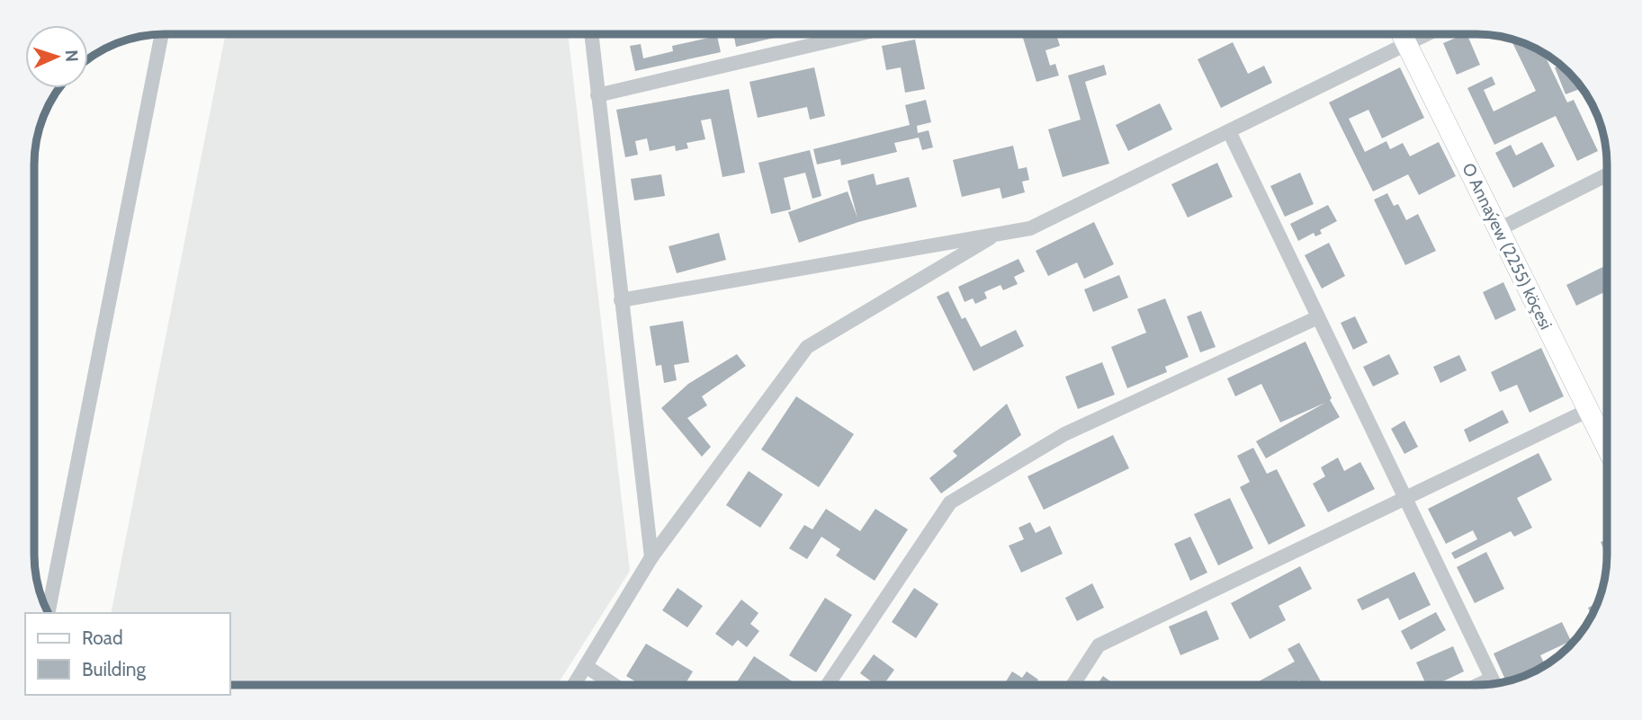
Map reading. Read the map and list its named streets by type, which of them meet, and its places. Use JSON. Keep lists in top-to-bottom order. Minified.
{"streets":{"main road":["O Annaýew (2255) köçesi"]},"legend":["Road","Building"],"north":"right"}
